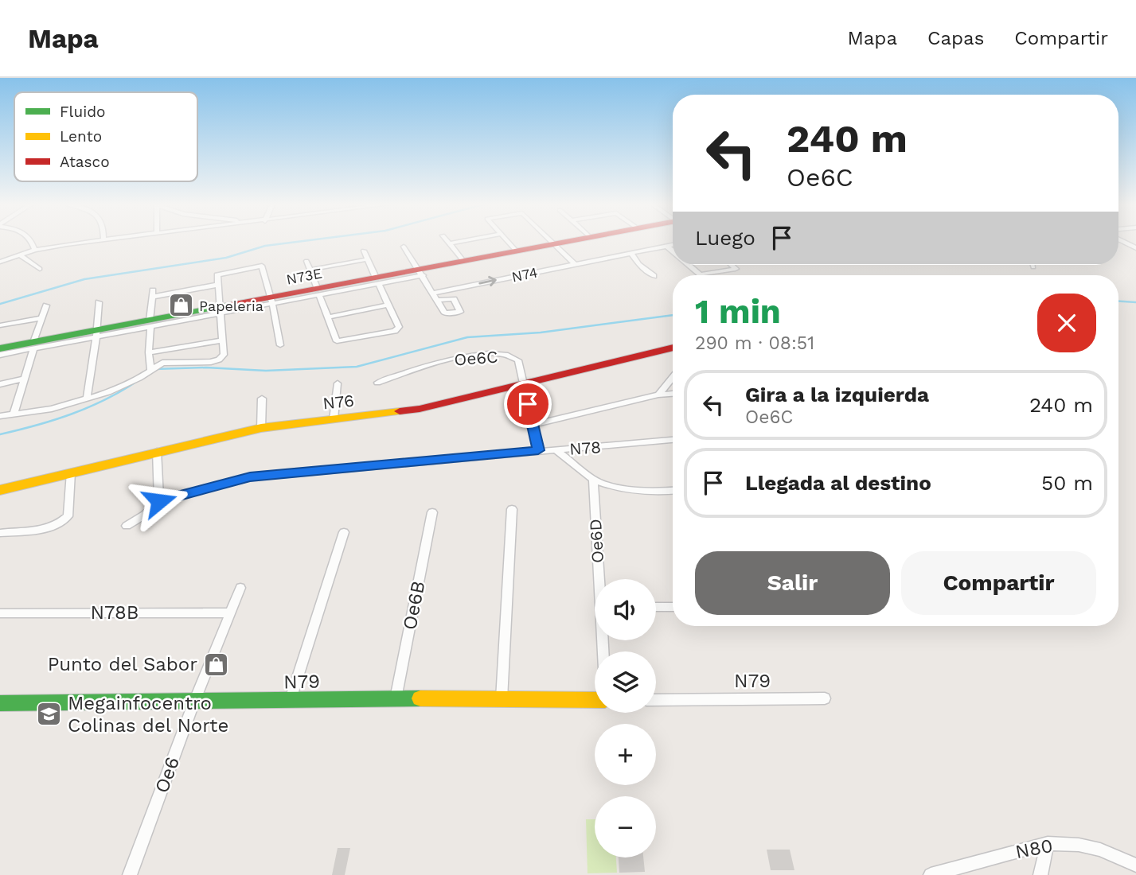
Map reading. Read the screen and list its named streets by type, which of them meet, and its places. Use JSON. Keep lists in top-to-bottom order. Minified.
{"streets":{"street":["N74","N73E","Oe6C","N76","N78","Oe6D","Oe6B","N78B","N79","Oe6","N80"]},"crossings":[["Oe6C","N76"],["Oe6C","N78"],["Oe6B","N79"],["N78B","Oe6"],["N79","Oe6"]],"one_way":["N74"],"places":{"shop":["Papeleria","Punto del Sabor"],"school or university":["Megainfocentro Colinas del Norte"]},"legend":["Fluido","Lento","Atasco"],"page":{"header":"Mapa","nav":["Mapa","Capas","Compartir"],"turn":["240 m","Oe6C"],"then":"Luego","heading":["1 min","290 m · 08:51"],"list":[{"name":"Gira a la izquierda","note":"Oe6C","value":"240 m"},{"name":"Llegada al destino","value":"50 m"}],"buttons":["Salir","Compartir"],"map_buttons":["+","−"]}}
